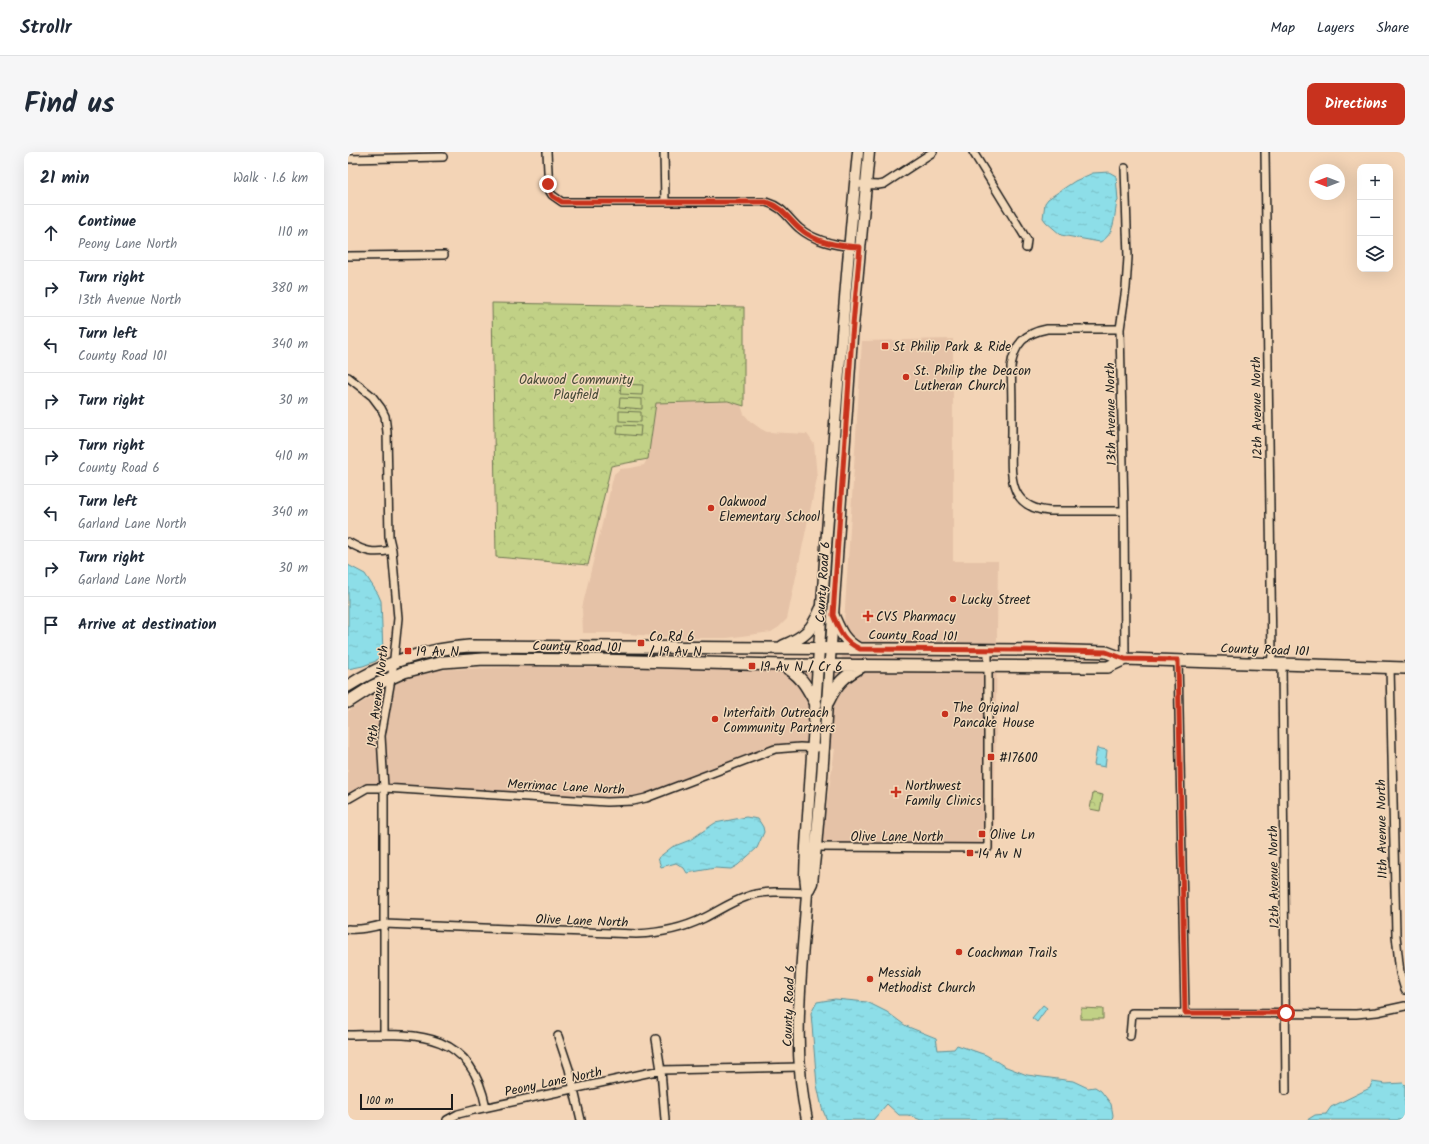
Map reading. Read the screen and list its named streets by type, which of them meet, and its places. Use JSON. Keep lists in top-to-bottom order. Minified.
{"streets":{"main road":["County Road 6","County Road 101"],"street":["12th Avenue North","13th Avenue North","19th Avenue North","Merrimac Lane North","11th Avenue North","Olive Lane North","Peony Lane North"]},"crossings":[["12th Avenue North","County Road 101"],["13th Avenue North","County Road 101"],["County Road 6","County Road 101"],["County Road 6","Merrimac Lane North"],["County Road 6","Olive Lane North"],["County Road 6","Peony Lane North"],["County Road 101","19th Avenue North"],["County Road 101","11th Avenue North"],["County Road 101","Olive Lane North"],["19th Avenue North","Merrimac Lane North"],["19th Avenue North","Olive Lane North"]],"parks":["Oakwood Community Playfield"],"places":{"transit":["St Philip Park & Ride","Co Rd 6 / 19 Av N","19 Av N","19 Av N / Cr 6","#17600","Olive Ln","14 Av N"],"other":["St. Philip the Deacon Lutheran Church","Oakwood Elementary School","Lucky Street","The Original Pancake House","Interfaith Outreach Community Partners","Coachman Trails","Messiah Methodist Church"],"health":["CVS Pharmacy","Northwest Family Clinics"]},"scale_bar":"100 m","north":"left","page":{"header":"Strollr","nav":["Map","Layers","Share"],"title":"Find us","buttons":"Directions","heading":["21 min","Walk · 1.6 km"],"map_buttons":["+","−"],"list":[["Continue","Peony Lane North","110 m"],["Turn right","13th Avenue North","380 m"],["Turn left","County Road 101","340 m"],["Turn right","30 m"],["Turn right","County Road 6","410 m"],["Turn left","Garland Lane North","340 m"],["Turn right","Garland Lane North","30 m"],"Arrive at destination"],"scale":"100 m"}}
